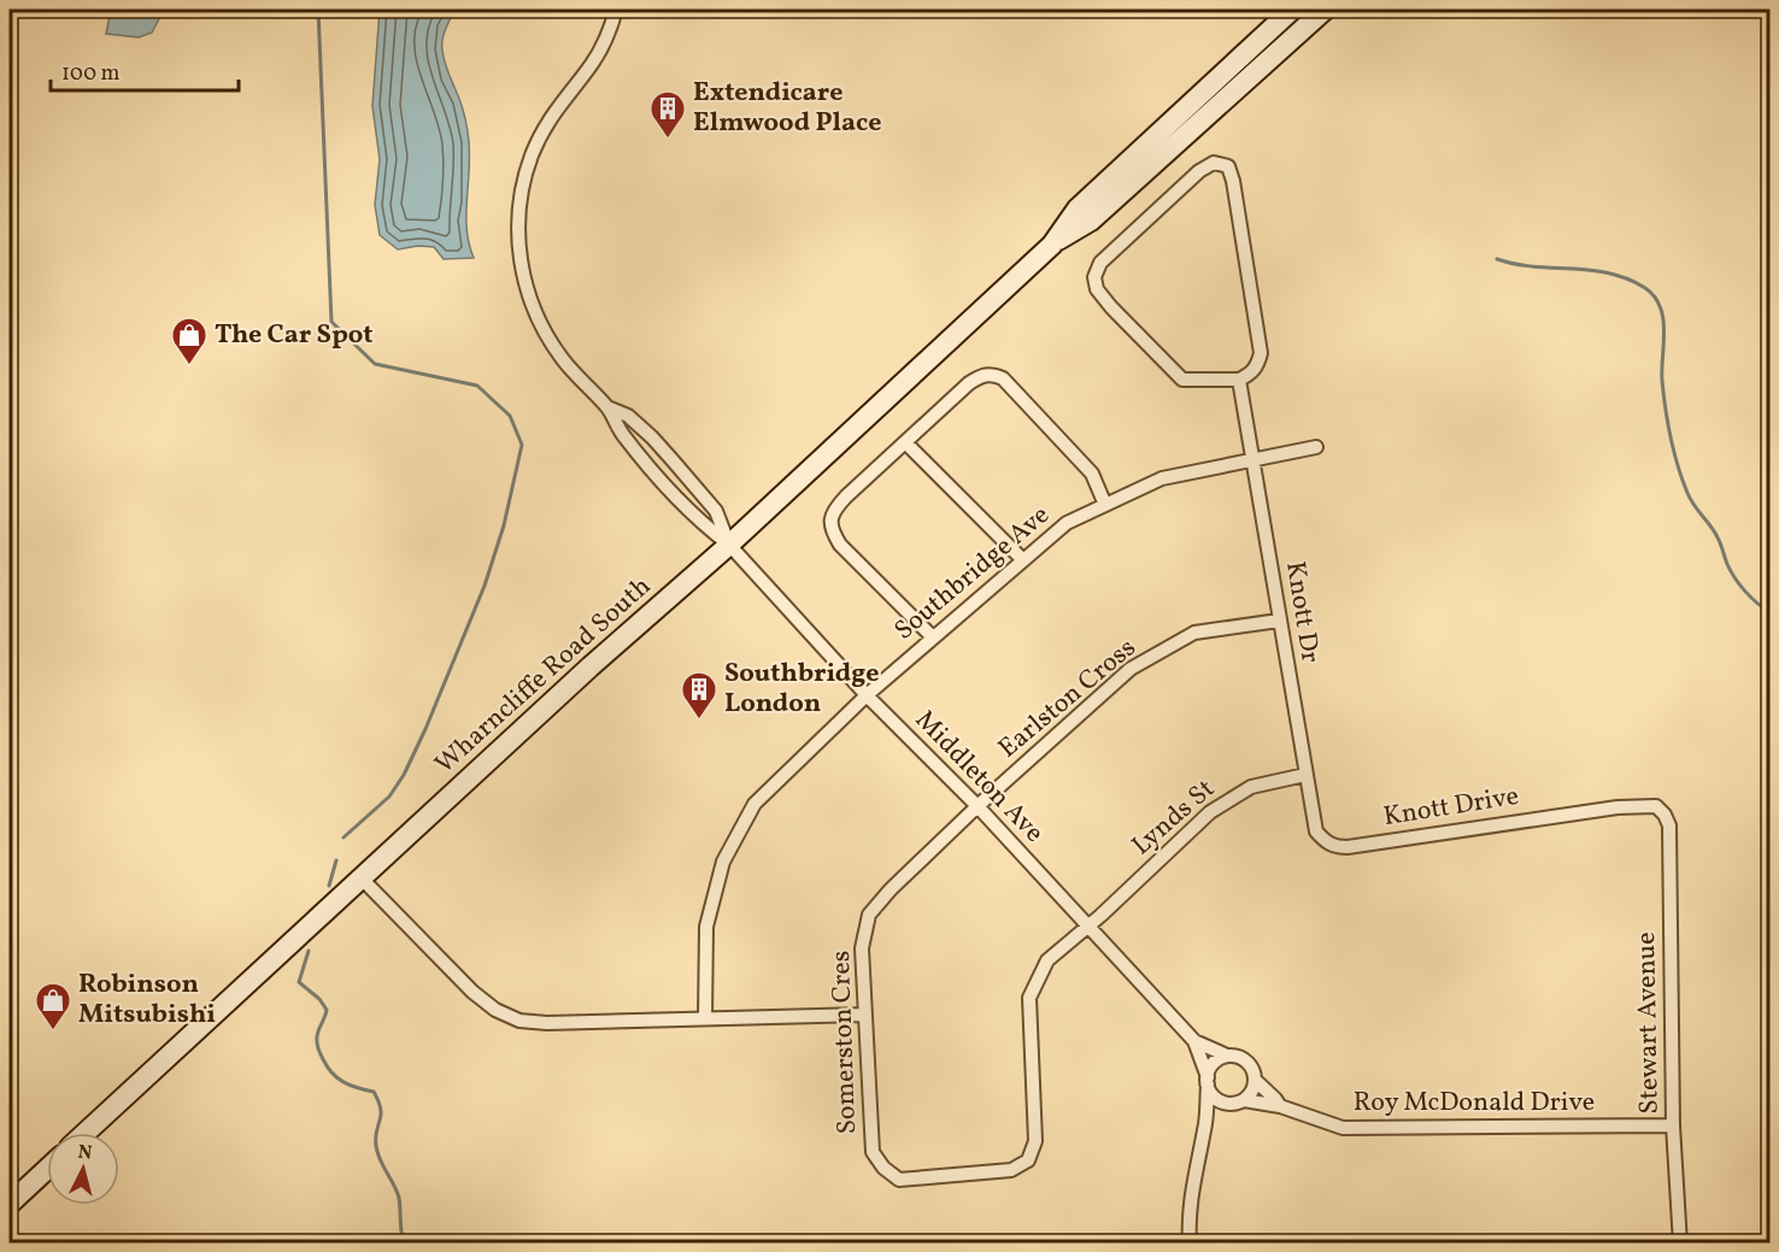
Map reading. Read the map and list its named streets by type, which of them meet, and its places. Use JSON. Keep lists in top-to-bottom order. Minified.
{"streets":{"main road":["Wharncliffe Road South"],"street":["Southbridge Ave","Knott Dr","Earlston Cross","Middleton Ave","Knott Drive","Lynds St","Stewart Avenue","Somerston Cres","Roy McDonald Drive"]},"crossings":[["Southbridge Ave","Knott Dr"],["Southbridge Ave","Middleton Ave"],["Knott Dr","Earlston Cross"],["Knott Dr","Knott Drive"],["Knott Dr","Lynds St"],["Wharncliffe Road South","Middleton Ave"],["Earlston Cross","Middleton Ave"],["Earlston Cross","Somerston Cres"],["Middleton Ave","Lynds St"],["Middleton Ave","Somerston Cres"],["Knott Drive","Lynds St"],["Knott Drive","Stewart Avenue"],["Lynds St","Somerston Cres"],["Stewart Avenue","Roy McDonald Drive"]],"places":{"building":["Extendicare Elmwood Place","Southbridge London"],"shop":["The Car Spot","Robinson Mitsubishi"]},"scale_bar":"100 m","north":"top"}
